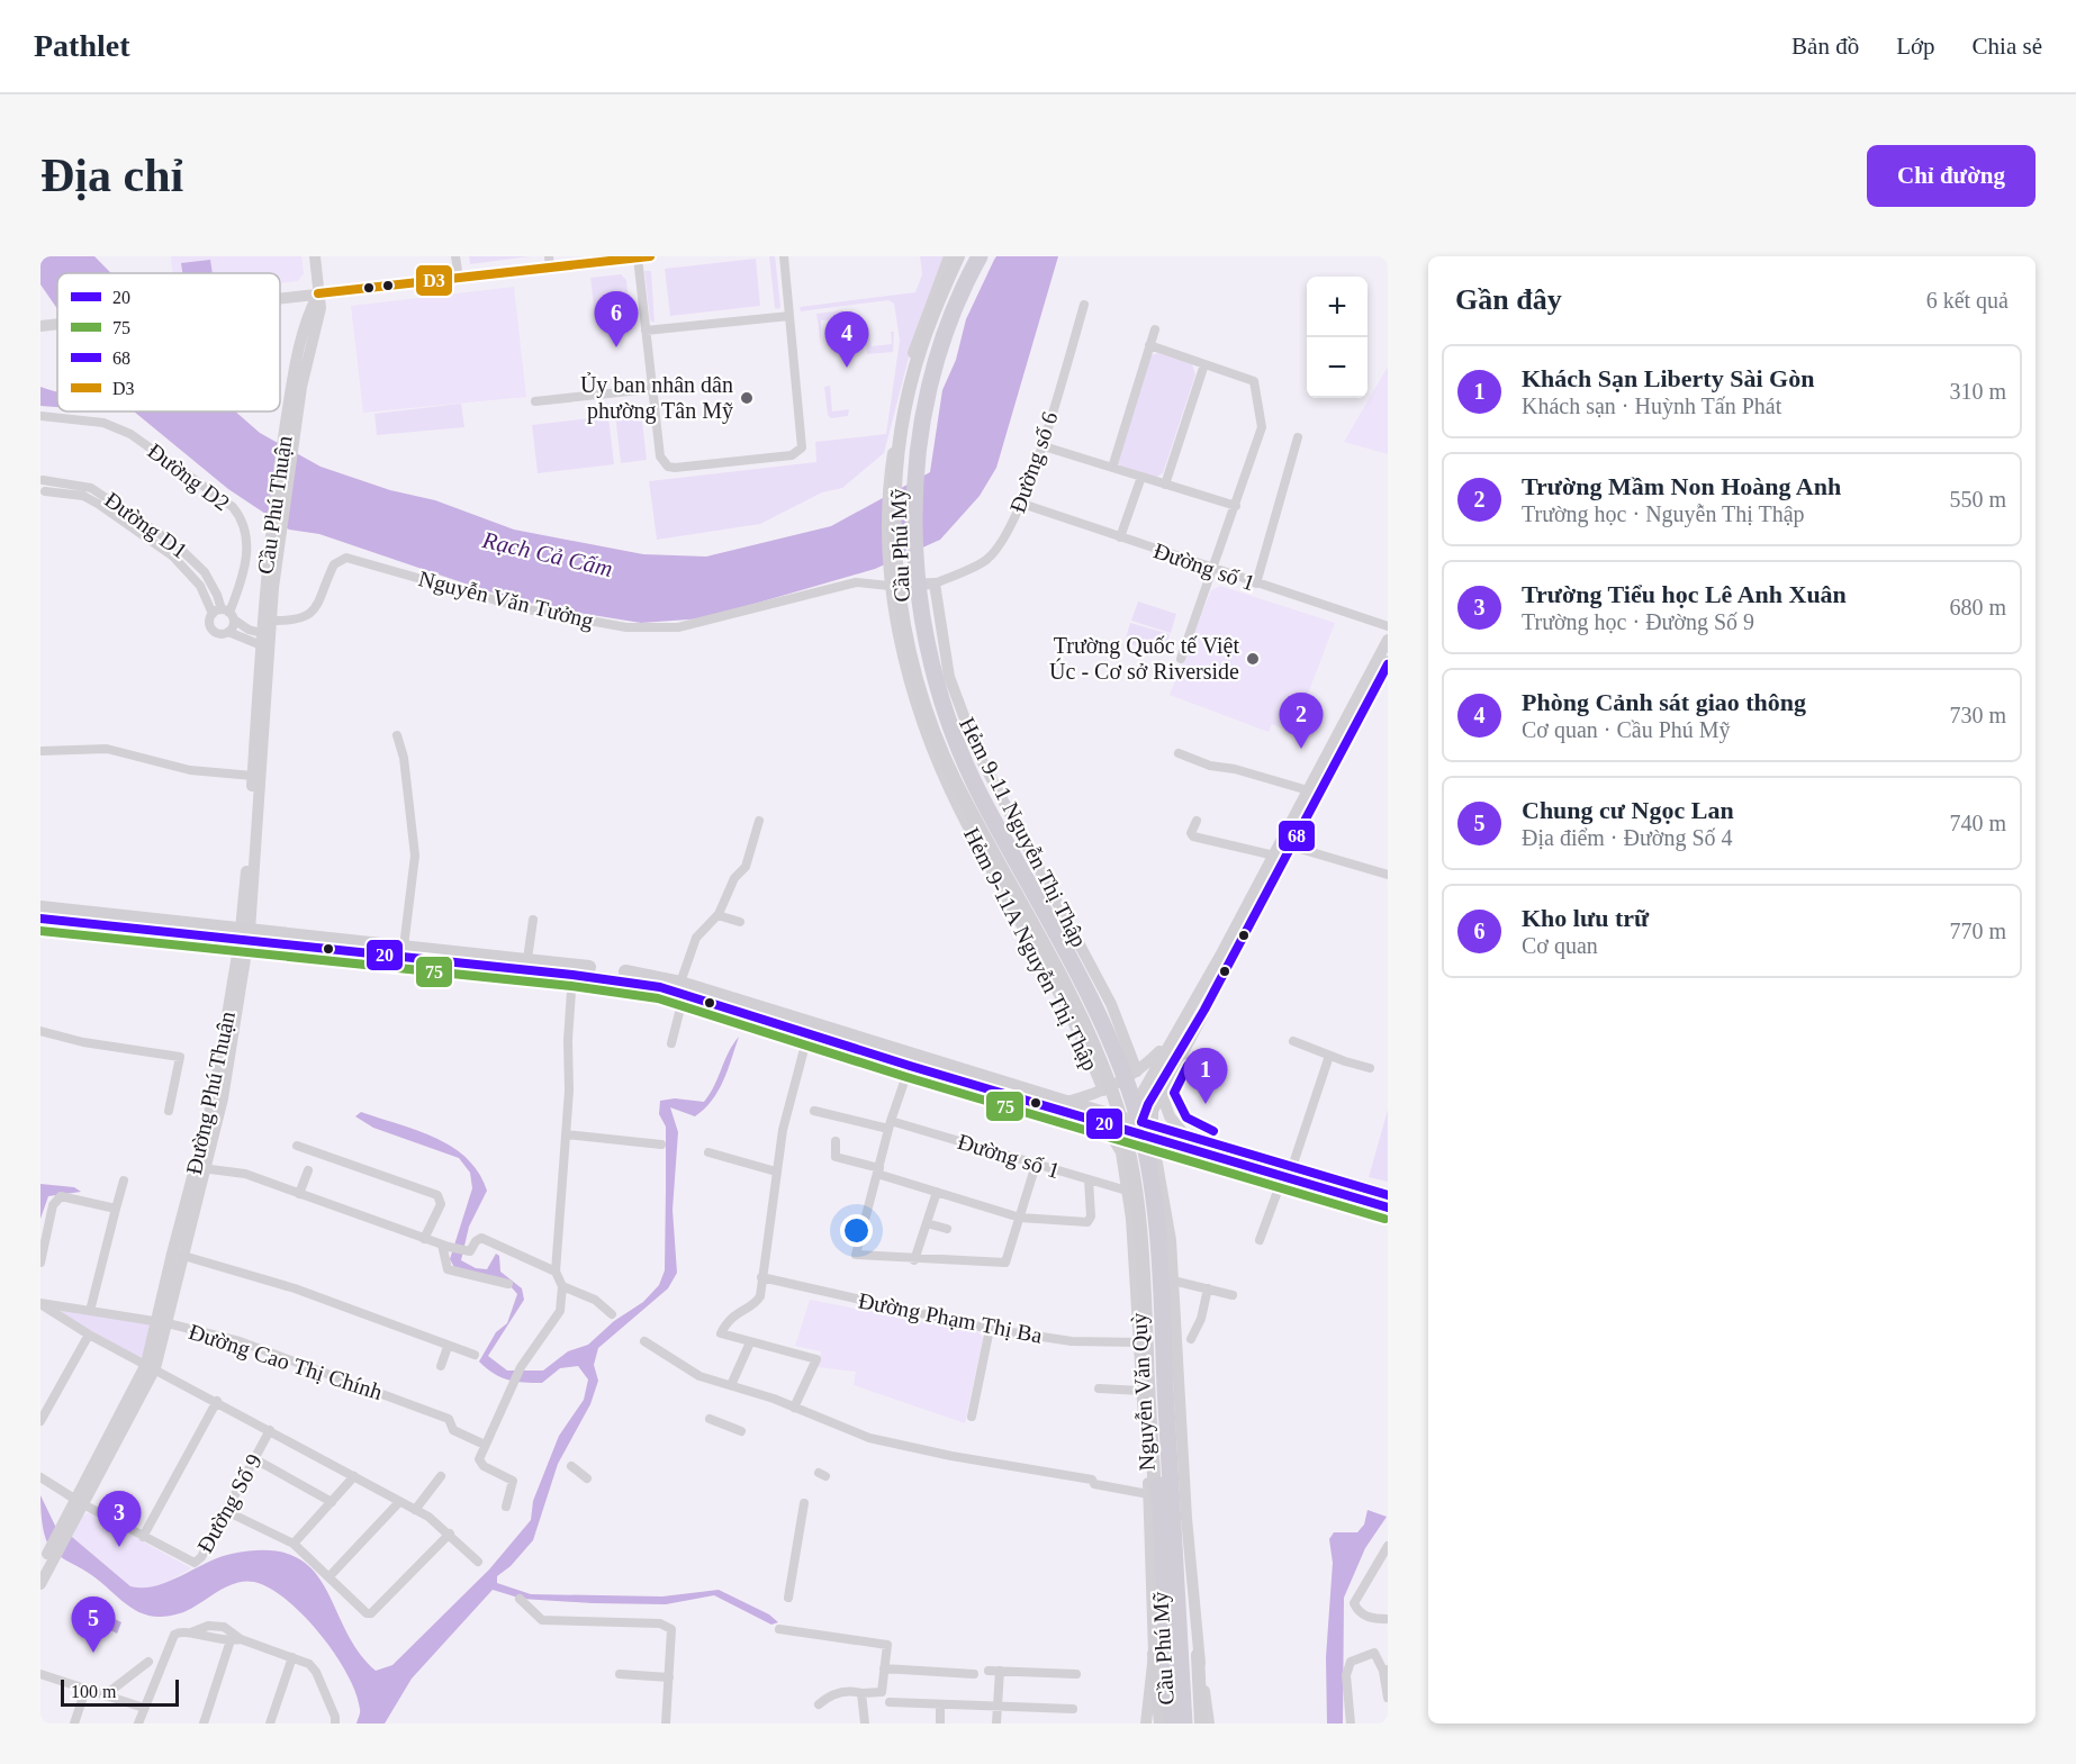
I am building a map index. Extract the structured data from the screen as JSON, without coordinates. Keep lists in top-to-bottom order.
{
  "streets": {
    "highway": ["Cầu Phú Mỹ"],
    "main road": ["Nguyễn Văn Quỳ"],
    "street": [
      "Đường số 6",
      "Đường D2",
      "Cầu Phú Thuận",
      "Đường D1",
      "Đường số 1",
      "Nguyễn Văn Tưởng",
      "Hẻm 9-11 Nguyễn Thị Thập",
      "Hẻm 9-11A Nguyễn Thị Thập",
      "Đường Phú Thuận",
      "Đường Phạm Thị Ba",
      "Đường Cao Thị Chính",
      "Đường Số 9"
    ]
  },
  "crossings": [
    ["Đường số 6", "Đường số 1"],
    ["Đường số 6", "Hẻm 9-11 Nguyễn Thị Thập"],
    ["Đường D2", "Đường D1"],
    ["Cầu Phú Thuận", "Đường Phú Thuận"],
    ["Cầu Phú Mỹ", "Nguyễn Văn Quỳ"],
    ["Đường số 1", "Nguyễn Văn Quỳ"],
    ["Nguyễn Văn Tưởng", "Hẻm 9-11A Nguyễn Thị Thập"],
    ["Nguyễn Văn Tưởng", "Đường Phú Thuận"],
    ["Đường Phú Thuận", "Đường Cao Thị Chính"],
    ["Đường Phú Thuận", "Đường Số 9"],
    ["Đường Phạm Thị Ba", "Nguyễn Văn Quỳ"]
  ],
  "water": ["Rạch Cả Cấm"],
  "places": ["Ủy ban nhân dân phường Tân Mỹ", "Trường Quốc tế Việt Úc - Cơ sở Riverside"],
  "lines": [
    "transit line D3",
    "transit line 68",
    "transit line 20",
    "transit line 75"
  ],
  "legend": [
    "20",
    "75",
    "68",
    "D3"
  ],
  "scale_bar": "100 m",
  "page": {
    "header": "Pathlet",
    "nav": ["Bản đồ", "Lớp", "Chia sẻ"],
    "buttons": "Chỉ đường",
    "title": "Địa chỉ",
    "heading": ["Gần đây", "6 kết quả"],
    "map_buttons": ["+", "−"],
    "pins": [
      "6",
      "4",
      "2",
      "1",
      "3",
      "5"
    ],
    "list": [
      {
        "mark": "1",
        "name": "Khách Sạn Liberty Sài Gòn",
        "note": "Khách sạn · Huỳnh Tấn Phát",
        "value": "310 m"
      },
      {
        "mark": "2",
        "name": "Trường Mầm Non Hoàng Anh",
        "note": "Trường học · Nguyễn Thị Thập",
        "value": "550 m"
      },
      {
        "mark": "3",
        "name": "Trường Tiểu học Lê Anh Xuân",
        "note": "Trường học · Đường Số 9",
        "value": "680 m"
      },
      {
        "mark": "4",
        "name": "Phòng Cảnh sát giao thông",
        "note": "Cơ quan · Cầu Phú Mỹ",
        "value": "730 m"
      },
      {
        "mark": "5",
        "name": "Chung cư Ngọc Lan",
        "note": "Địa điểm · Đường Số 4",
        "value": "740 m"
      },
      {
        "mark": "6",
        "name": "Kho lưu trữ",
        "note": "Cơ quan",
        "value": "770 m"
      }
    ],
    "scale": "100 m"
  }
}
